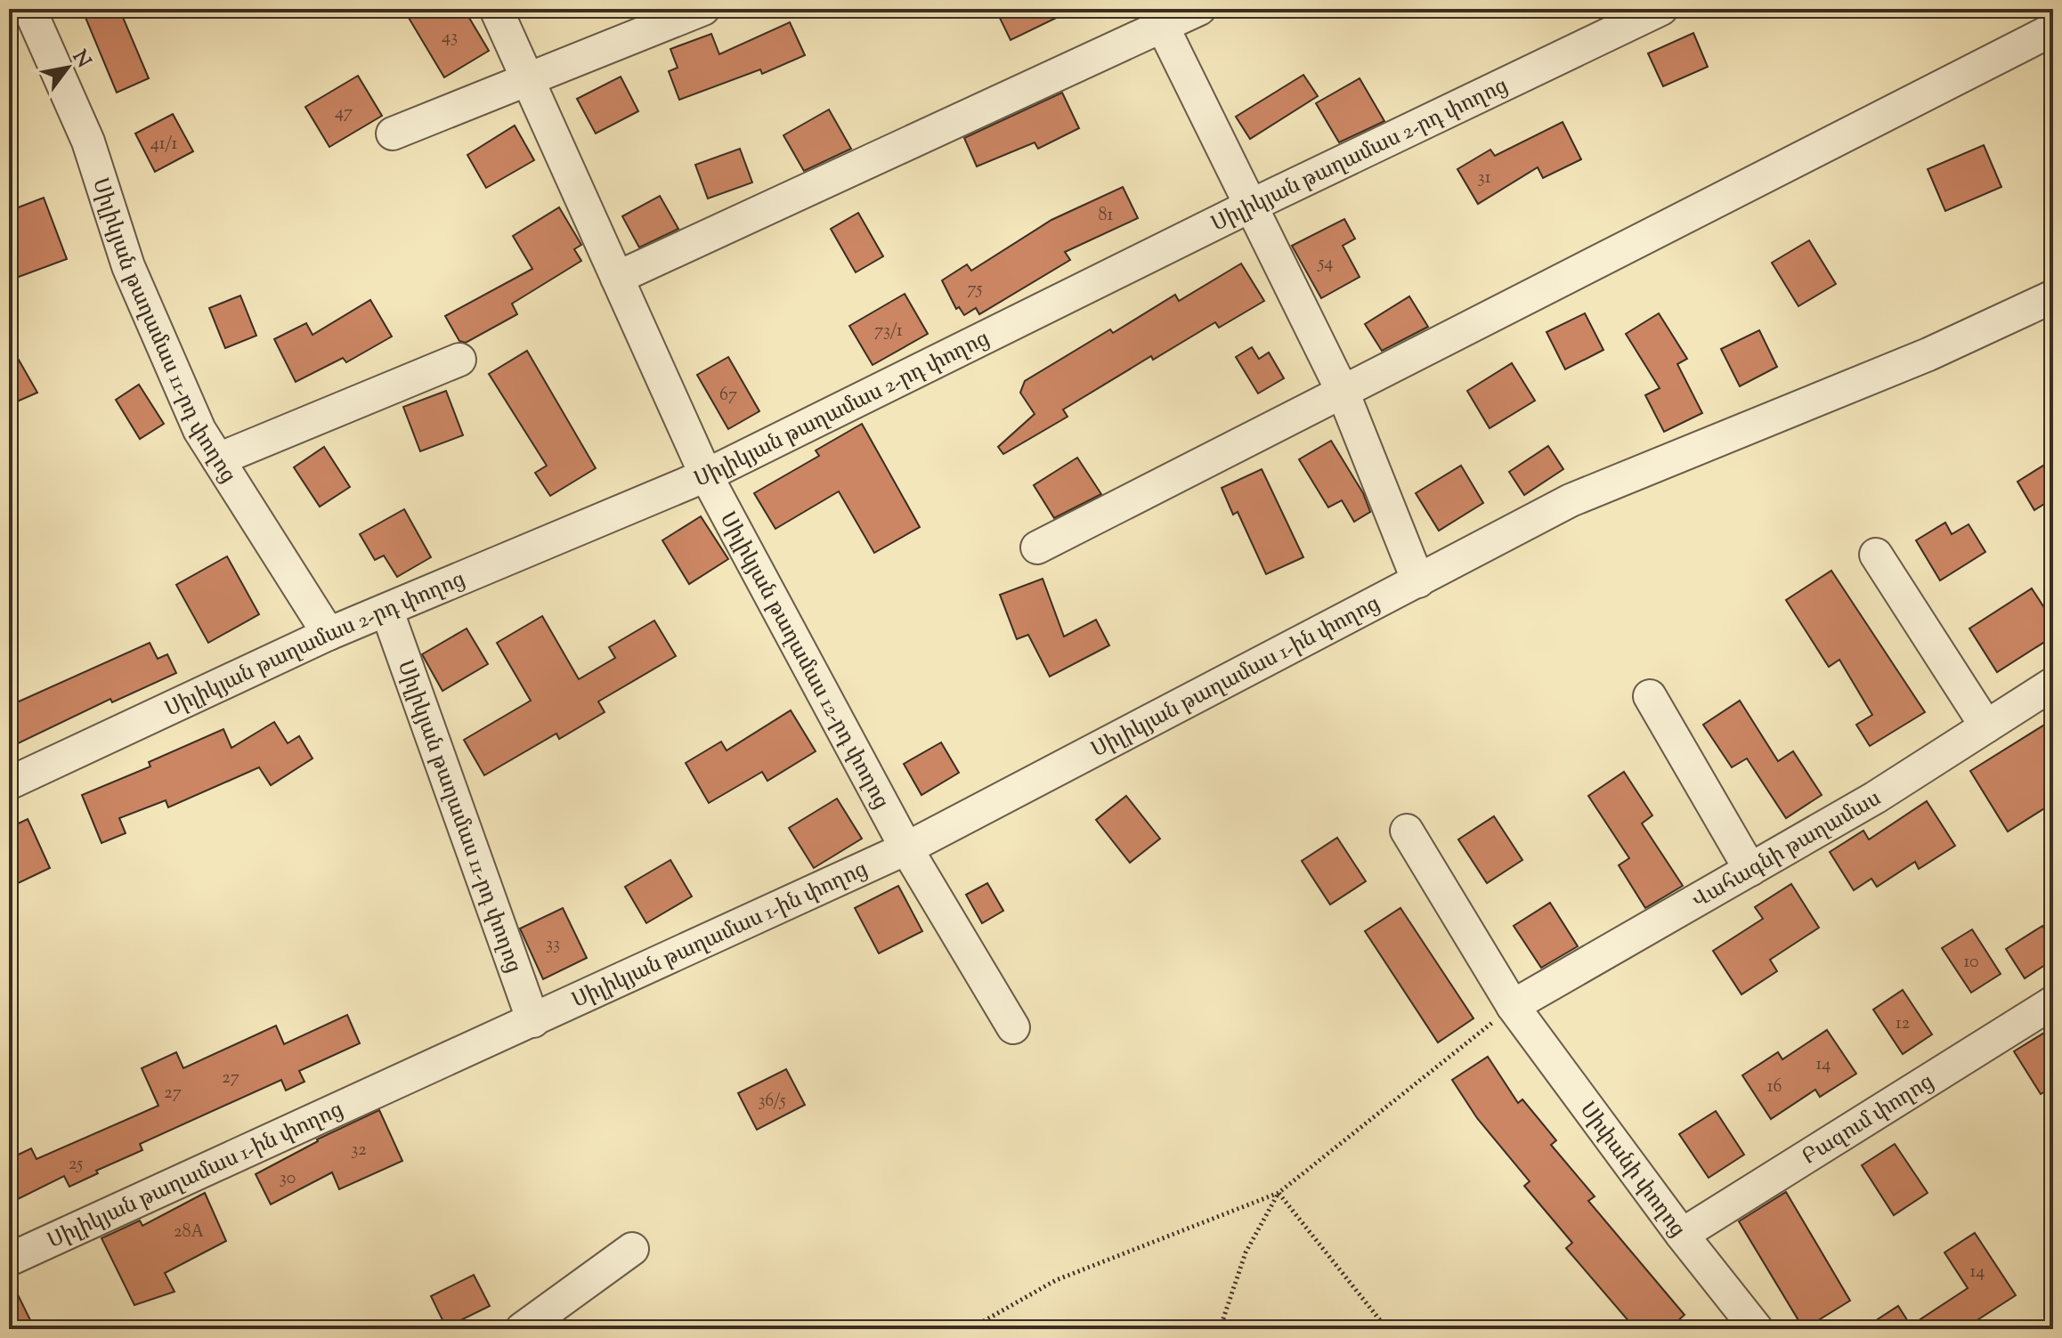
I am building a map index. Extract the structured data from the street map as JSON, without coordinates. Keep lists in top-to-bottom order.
{
  "streets": {
    "street": [
      "Սիլիկյան թաղամաս 2-րդ փողոց",
      "Սիլիկյան թաղամաս 11-րդ փողոց",
      "Սիլիկյան թաղամաս 12-րդ փողոց",
      "Սիլիկյան թաղամաս 1-ին փողոց",
      "Վահագնի թաղամաս",
      "Բազում փողոց",
      "Սիփանի փողոց"
    ]
  },
  "crossings": [
    ["Սիլիկյան թաղամաս 2-րդ փողոց", "Սիլիկյան թաղամաս 11-րդ փողոց"],
    ["Սիլիկյան թաղամաս 2-րդ փողոց", "Սիլիկյան թաղամաս 12-րդ փողոց"],
    ["Սիլիկյան թաղամաս 11-րդ փողոց", "Սիլիկյան թաղամաս 1-ին փողոց"],
    ["Սիլիկյան թաղամաս 12-րդ փողոց", "Սիլիկյան թաղամաս 1-ին փողոց"],
    ["Վահագնի թաղամաս", "Սիփանի փողոց"],
    ["Բազում փողոց", "Սիփանի փողոց"]
  ],
  "house_numbers": [
    "43",
    "47",
    "41/1",
    "31",
    "81",
    "54",
    "75",
    "73/1",
    "67",
    "33",
    "10",
    "12",
    "14",
    "27",
    "16",
    "27",
    "36/5",
    "32",
    "25",
    "30",
    "28А",
    "14"
  ],
  "north": "top right"
}
